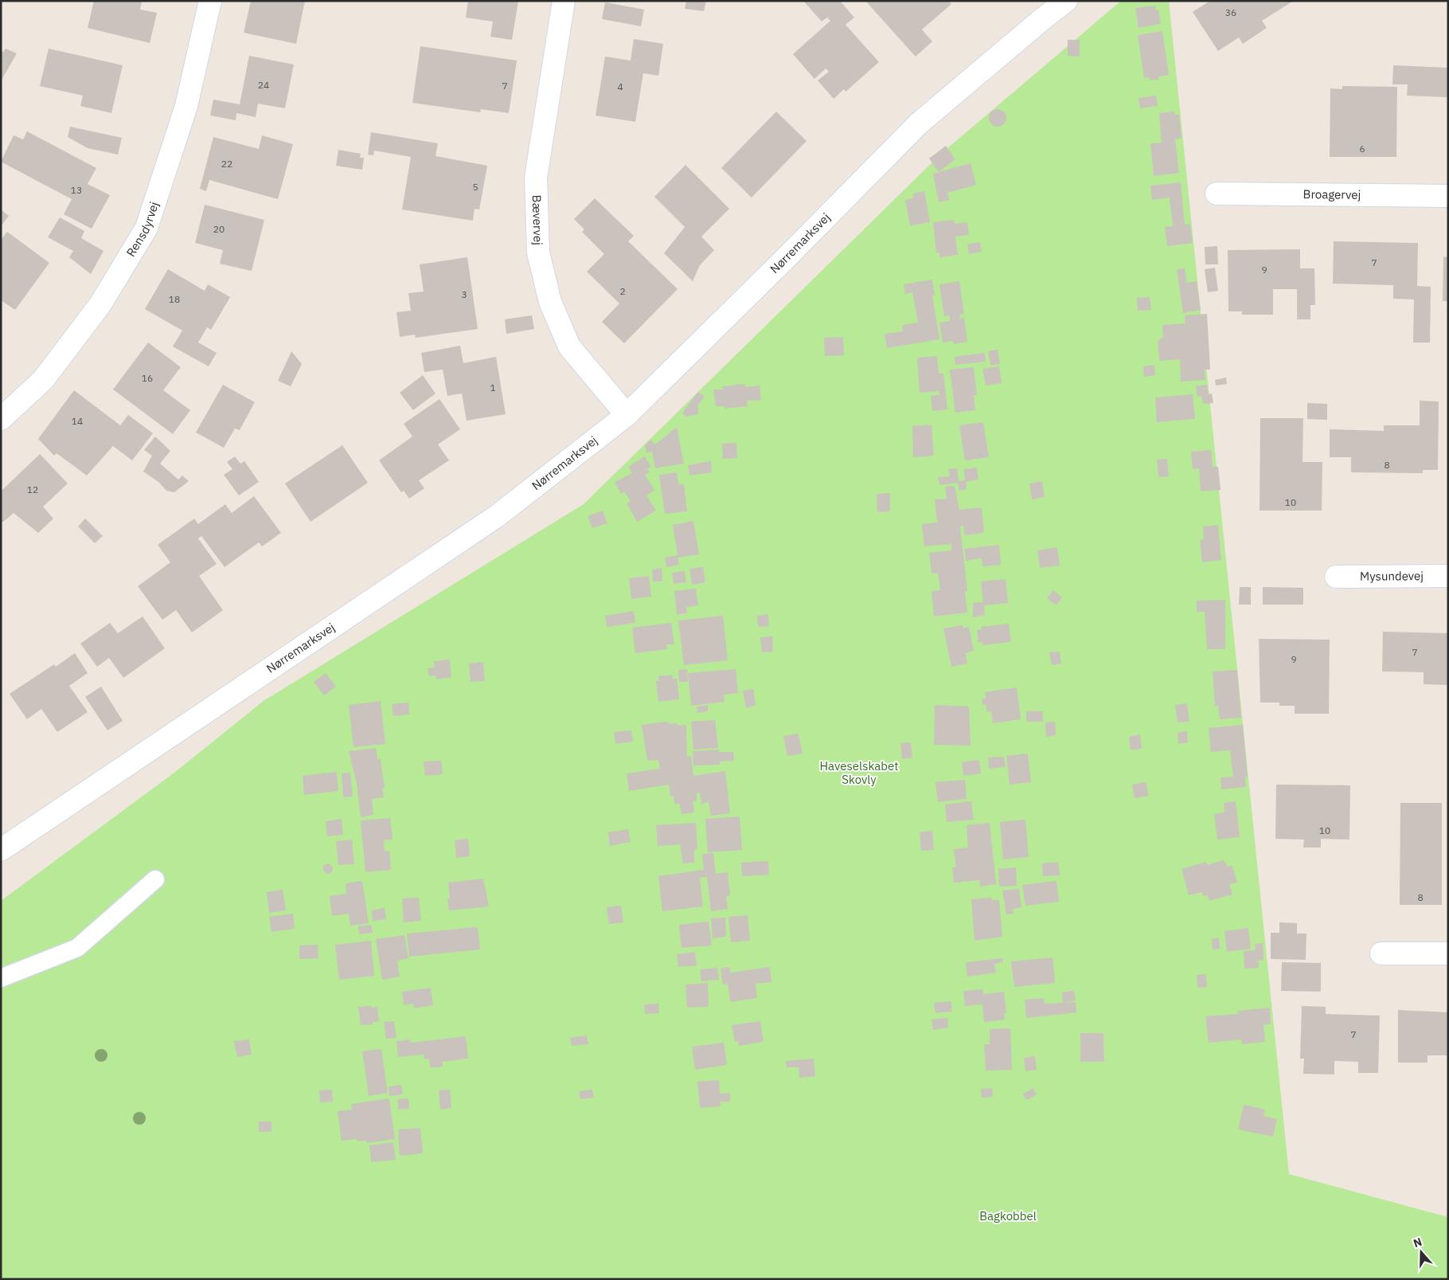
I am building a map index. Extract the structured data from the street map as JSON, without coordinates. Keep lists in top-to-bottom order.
{
  "streets": {
    "street": [
      "Broagervej",
      "Bævervej",
      "Rensdyrvej",
      "Nørremarksvej",
      "Mysundevej"
    ]
  },
  "crossings": [
    ["Bævervej", "Nørremarksvej"]
  ],
  "parks": ["Haveselskabet Skovly", "Bagkobbel"],
  "house_numbers": [
    "36",
    "24",
    "7",
    "4",
    "6",
    "22",
    "5",
    "13",
    "20",
    "7",
    "9",
    "2",
    "3",
    "18",
    "16",
    "1",
    "14",
    "8",
    "12",
    "10",
    "7",
    "9",
    "10",
    "8",
    "7"
  ],
  "north": "top"
}
